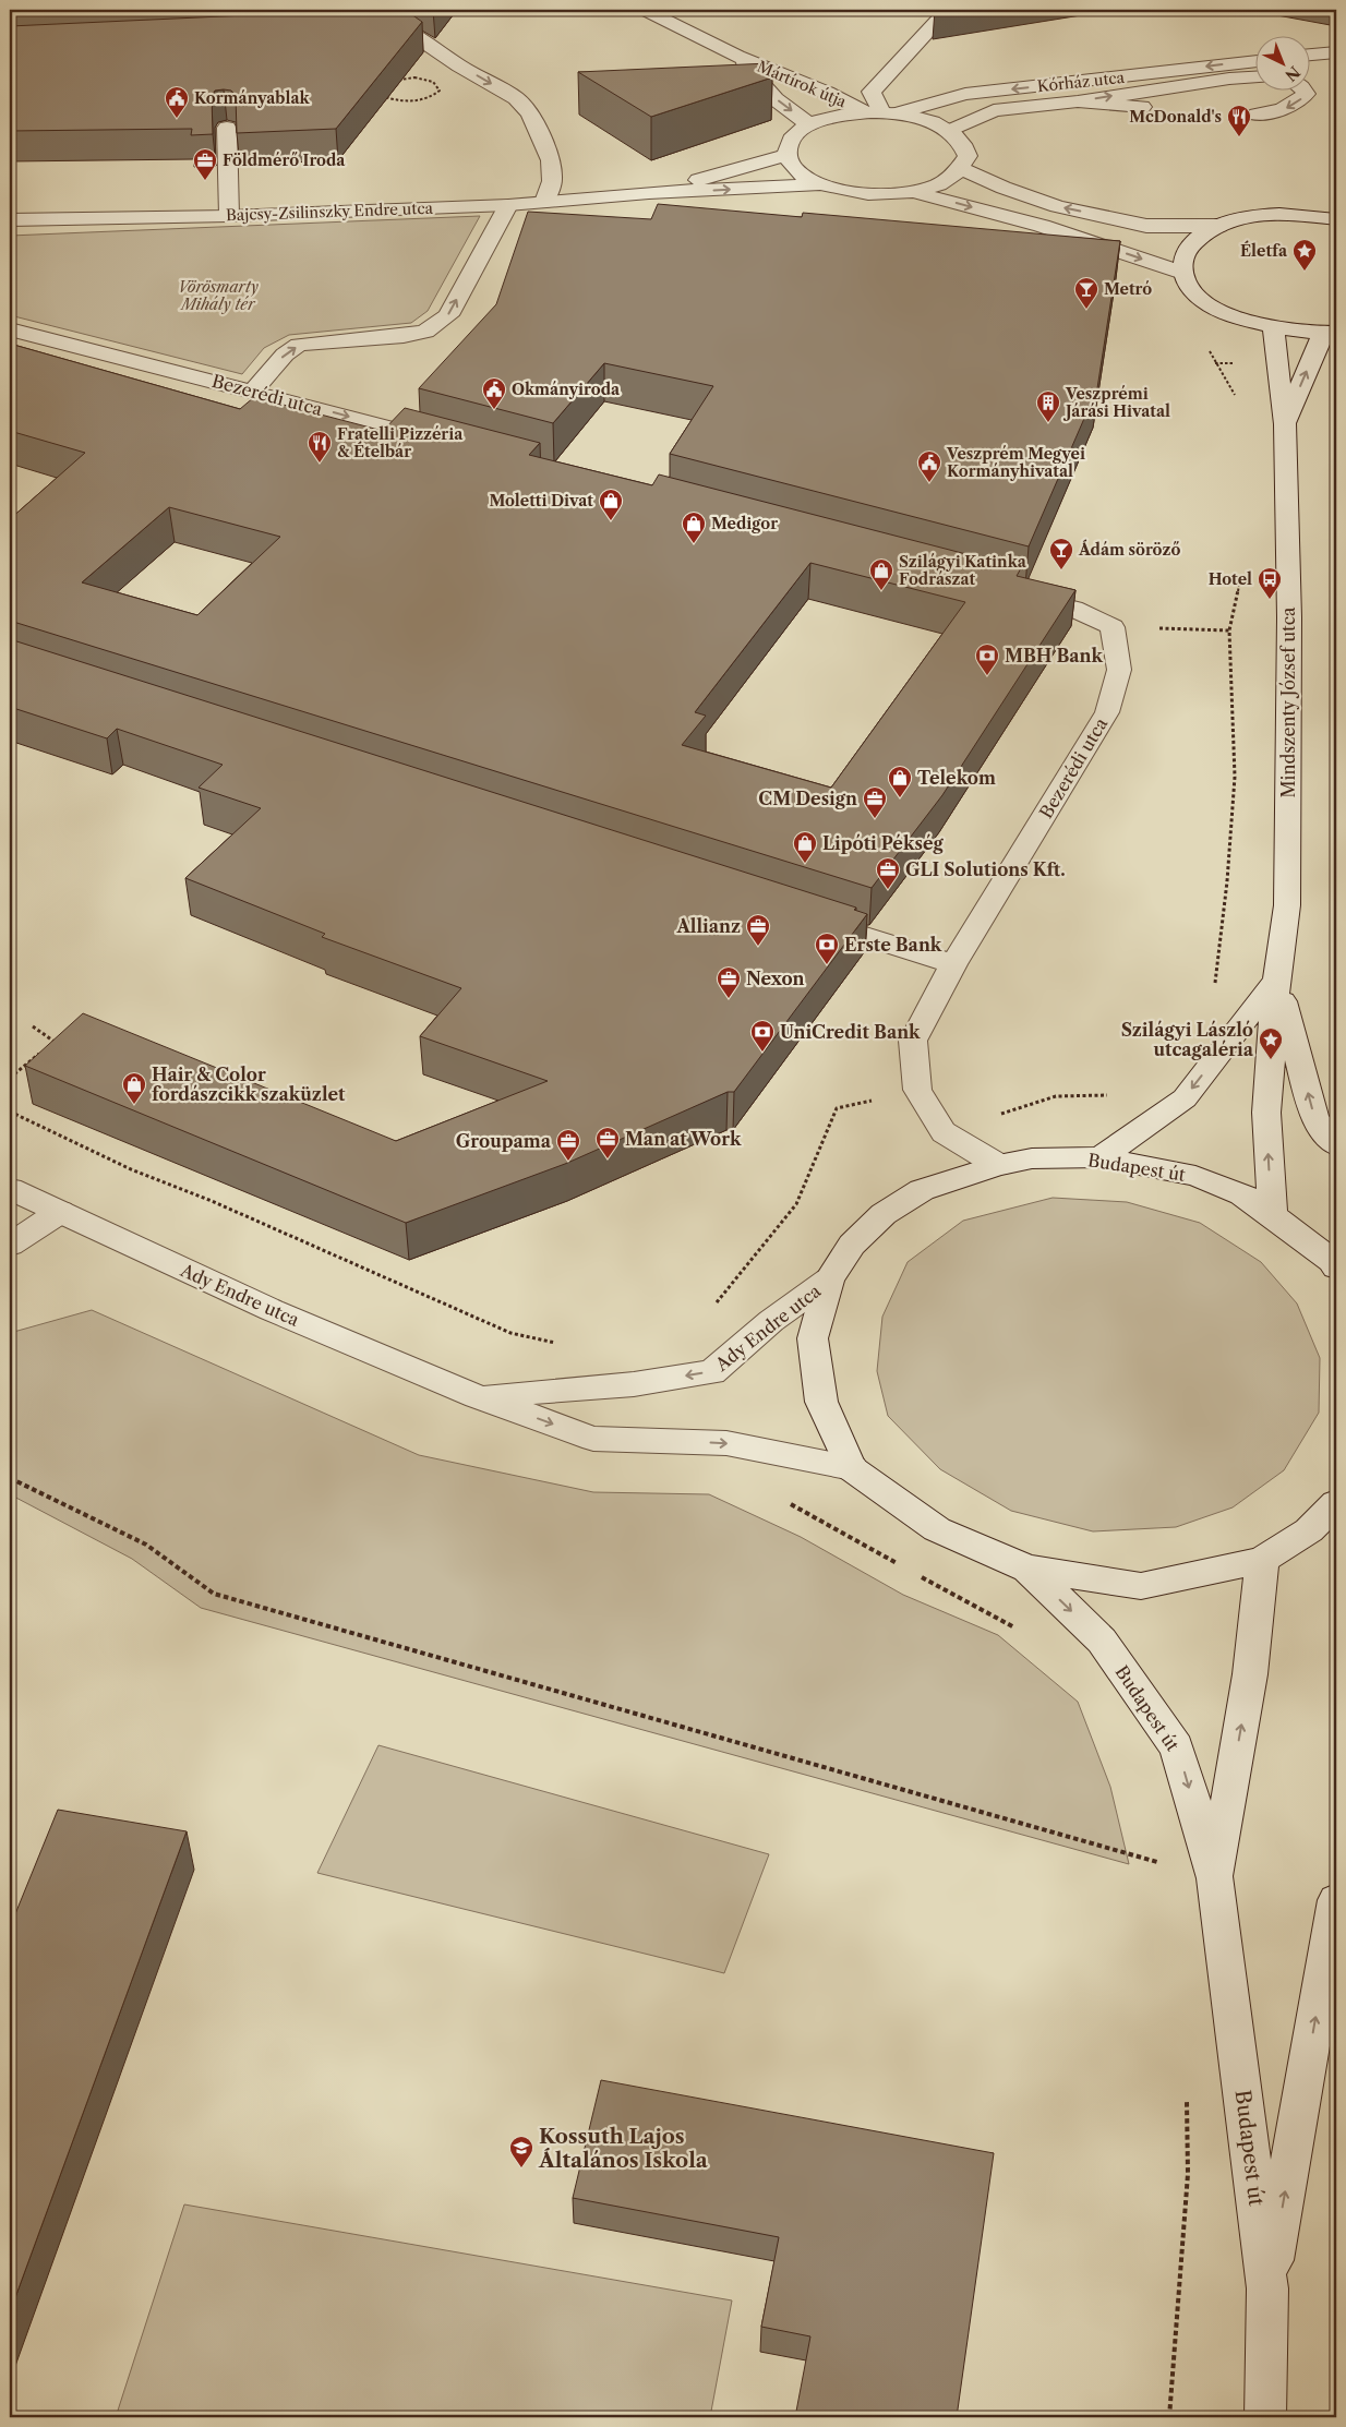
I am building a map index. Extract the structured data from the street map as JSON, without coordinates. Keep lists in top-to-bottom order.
{
  "streets": {
    "street": [
      "Kórház utca",
      "Mártírok útja",
      "Bajcsy-Zsilinszky Endre utca",
      "Bezerédi utca",
      "Mindszenty József utca",
      "Budapest út",
      "Ady Endre utca"
    ]
  },
  "crossings": [
    ["Kórház utca", "Mártírok útja"],
    ["Bezerédi utca", "Budapest út"],
    ["Mindszenty József utca", "Budapest út"],
    ["Budapest út", "Ady Endre utca"]
  ],
  "parks": ["Vörösmarty Mihály tér"],
  "places": {
    "public building": ["Kormányablak", "Okmányiroda", "Veszprém Megyei Kormányhivatal"],
    "restaurant": ["McDonald's", "Fratelli Pizzéria & Ételbár"],
    "office": [
      "Földmérő Iroda",
      "CM Design",
      "GLI Solutions Kft.",
      "Allianz",
      "Nexon",
      "Man at Work",
      "Groupama"
    ],
    "place": ["Életfa", "Szilágyi László utcagaléria"],
    "bar": ["Metró", "Ádám söröző"],
    "building": ["Veszprémi Járási Hivatal"],
    "shop": [
      "Moletti Divat",
      "Medigor",
      "Szilágyi Katinka Fodrászat",
      "Telekom",
      "Lipóti Pékség",
      "Hair & Color fordászcikk szaküzlet"
    ],
    "bus stop": ["Hotel"],
    "bank": ["MBH Bank", "Erste Bank", "UniCredit Bank"],
    "school or university": ["Kossuth Lajos Általános Iskola"]
  },
  "north": "bottom right"
}
